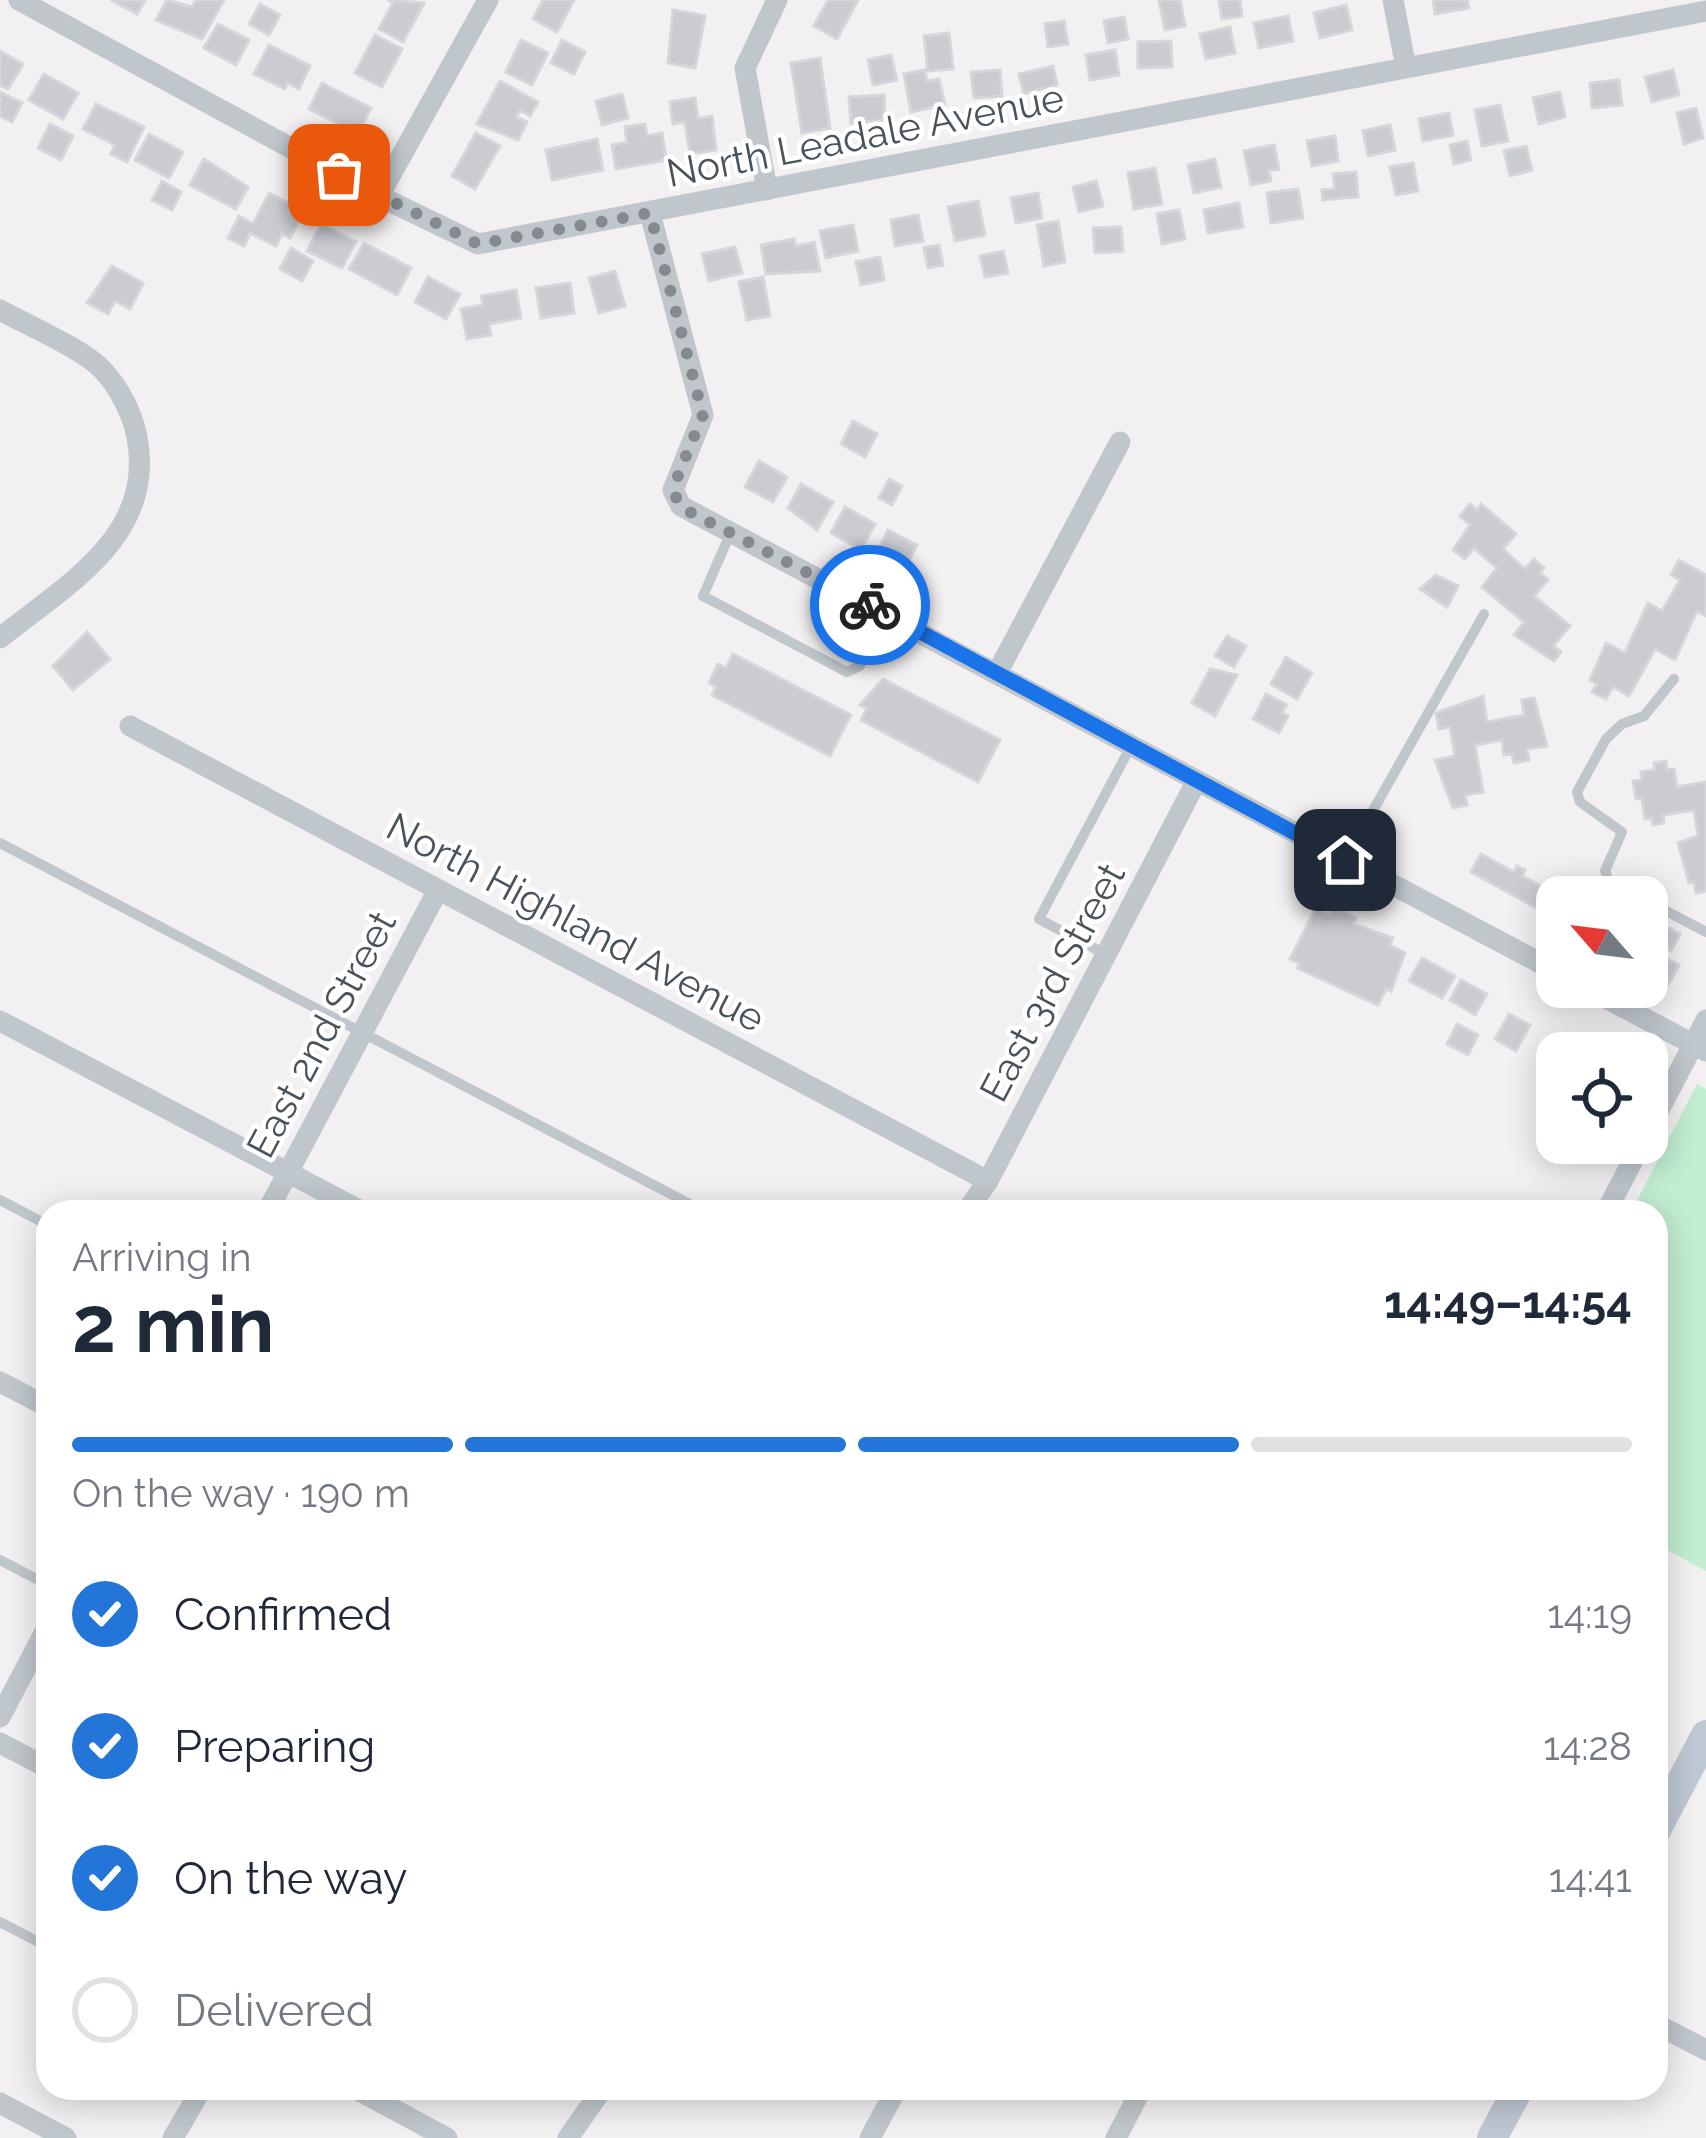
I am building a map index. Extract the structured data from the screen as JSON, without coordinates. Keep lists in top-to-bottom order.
{
  "streets": {
    "street": [
      "North Leadale Avenue",
      "North Highland Avenue",
      "East 3rd Street",
      "East 2nd Street"
    ]
  },
  "crossings": [
    ["North Highland Avenue", "East 3rd Street"],
    ["North Highland Avenue", "East 2nd Street"]
  ],
  "north": "top left",
  "page": {
    "heading": ["2 min", "Arriving in", "14:49–14:54"],
    "bar": "On the way · 190 m",
    "list": [
      ["Confirmed", "14:19"],
      ["Preparing", "14:28"],
      ["On the way", "14:41"],
      "Delivered"
    ]
  }
}
